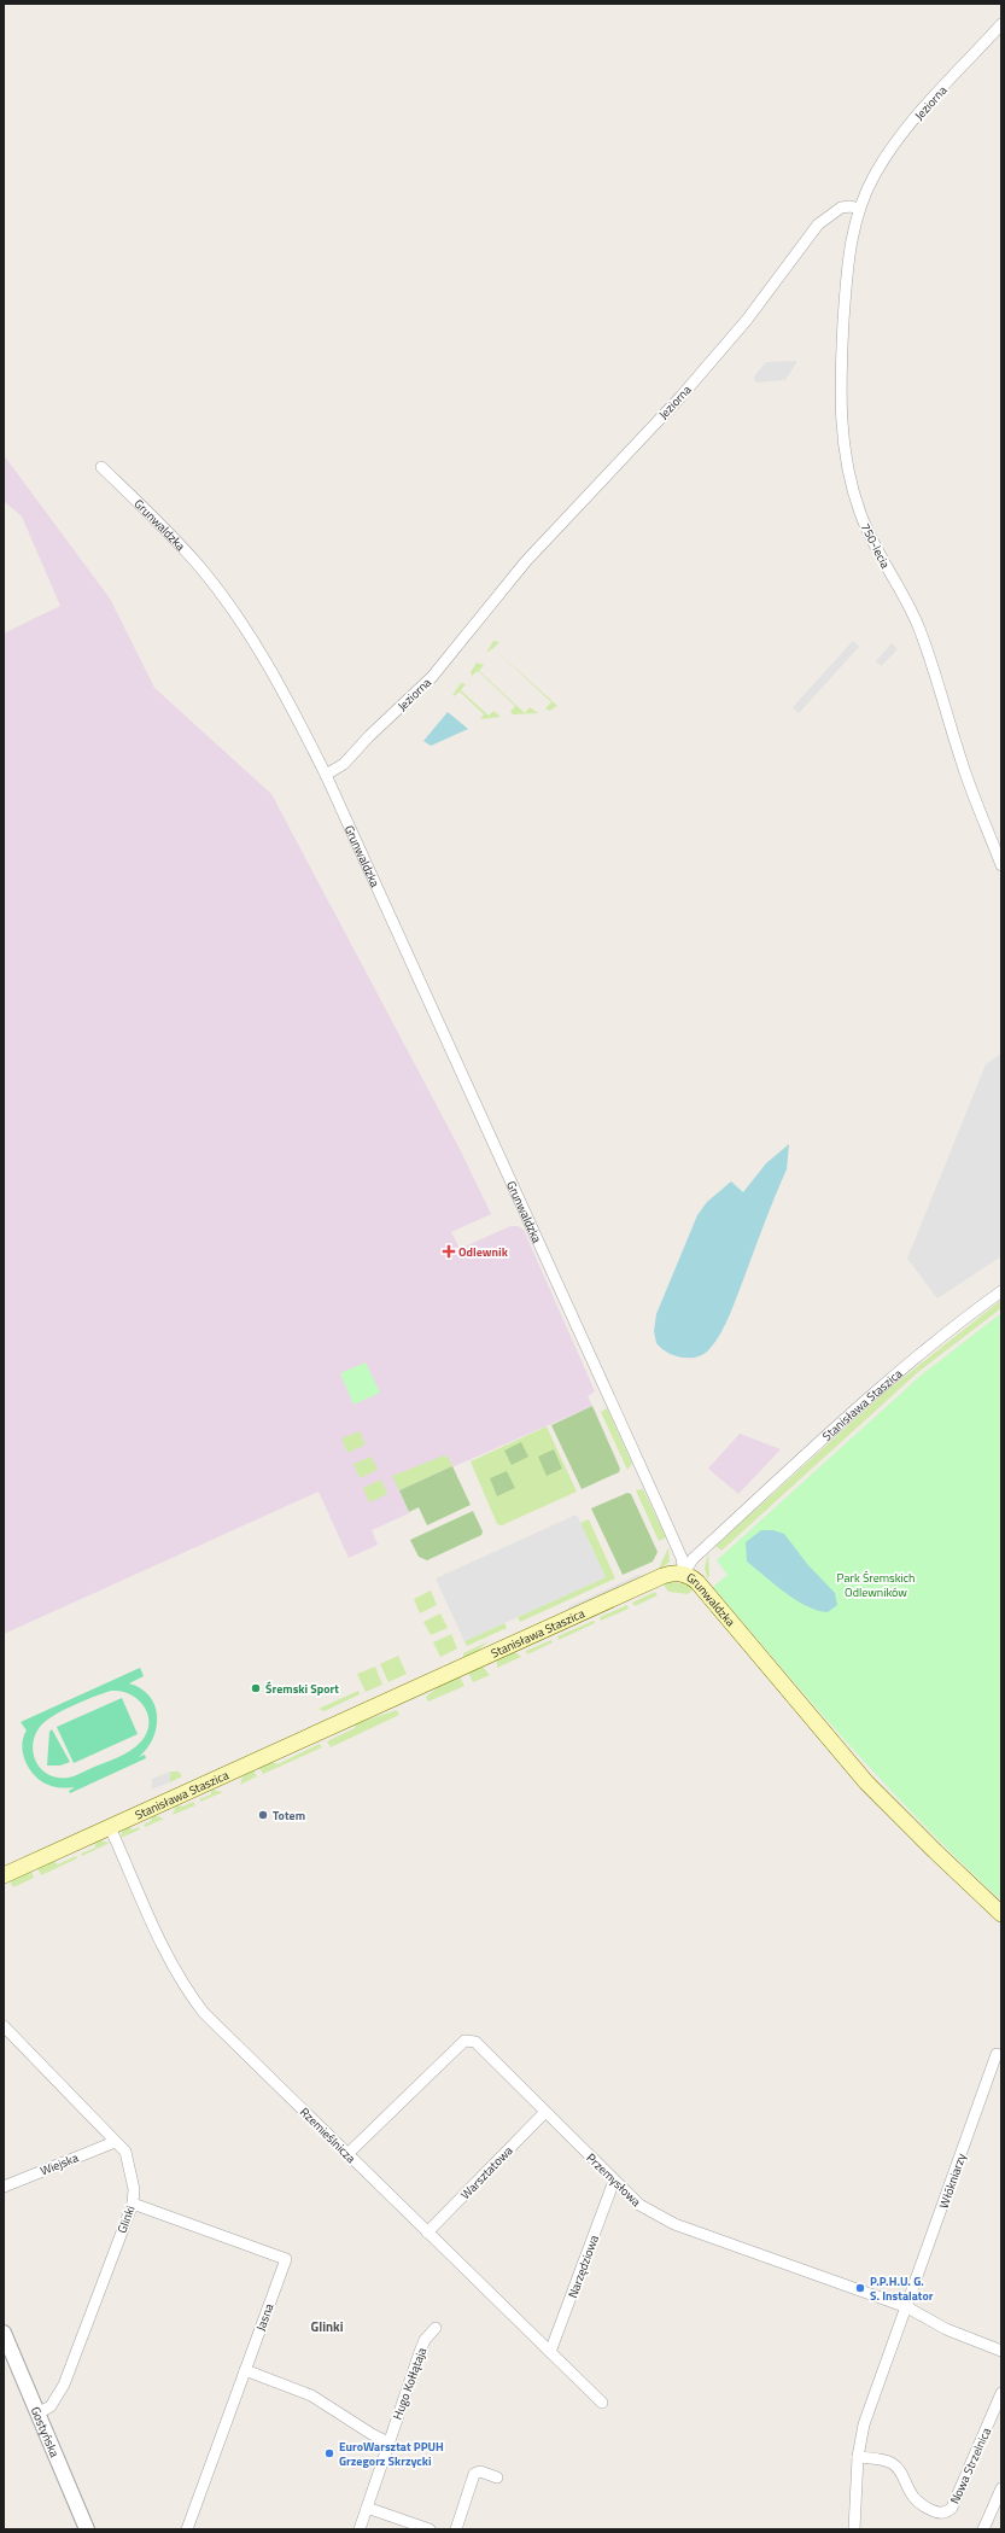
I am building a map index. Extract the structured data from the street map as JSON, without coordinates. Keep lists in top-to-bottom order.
{
  "streets": {
    "main road": ["Grunwaldzka", "Stanisława Staszica"],
    "street": [
      "Jeziorna",
      "750-lecia",
      "Rzemieślnicza",
      "Wiejska",
      "Warsztatowa",
      "Przemysłowa",
      "Włókniarzy",
      "Glinki",
      "Narzędziowa",
      "Jasna",
      "Hugo Kołłątaja",
      "Gostyńska",
      "Nowa Strzelnica"
    ]
  },
  "crossings": [
    ["Jeziorna", "Grunwaldzka"],
    ["Jeziorna", "750-lecia"],
    ["Grunwaldzka", "Stanisława Staszica"],
    ["Stanisława Staszica", "Rzemieślnicza"],
    ["Rzemieślnicza", "Warsztatowa"],
    ["Rzemieślnicza", "Przemysłowa"],
    ["Rzemieślnicza", "Narzędziowa"],
    ["Wiejska", "Glinki"],
    ["Warsztatowa", "Przemysłowa"],
    ["Przemysłowa", "Włókniarzy"],
    ["Przemysłowa", "Narzędziowa"],
    ["Glinki", "Jasna"],
    ["Glinki", "Gostyńska"]
  ],
  "districts": ["Glinki"],
  "parks": ["Park Śremskich Odlewników"],
  "places": {
    "health": ["Odlewnik"],
    "other": [
      "Śremski Sport",
      "Totem",
      "P.P.H.U. G. S. Instalator",
      "EuroWarsztat PPUH Grzegorz Skrzycki"
    ]
  }
}
